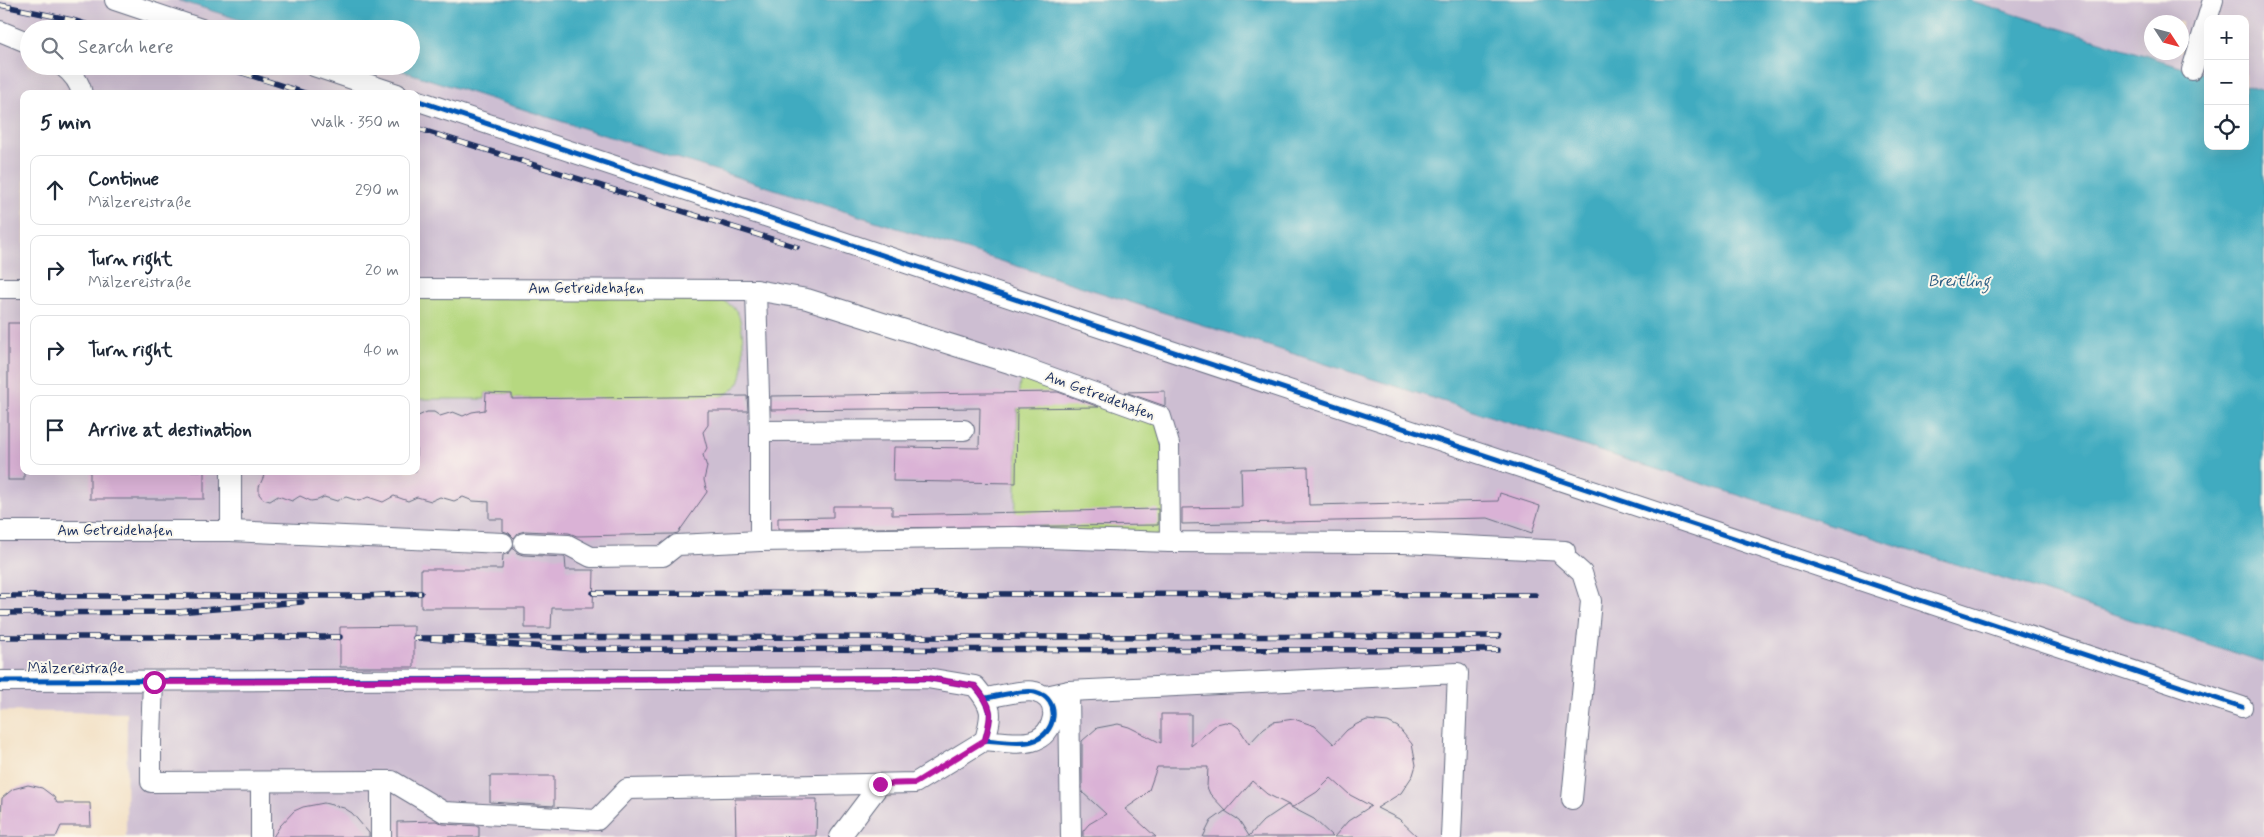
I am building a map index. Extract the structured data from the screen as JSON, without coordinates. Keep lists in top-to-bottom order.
{
  "streets": {
    "street": ["Am Getreidehafen", "Mälzereistraße"]
  },
  "water": ["Breitling"],
  "north": "bottom right",
  "page": {
    "map_buttons": ["+", "−"],
    "search": "Search here",
    "heading": ["5 min", "Walk · 350 m"],
    "list": [
      ["Continue", "Mälzereistraße", "290 m"],
      ["Turn right", "Mälzereistraße", "20 m"],
      ["Turn right", "40 m"],
      "Arrive at destination"
    ]
  }
}
